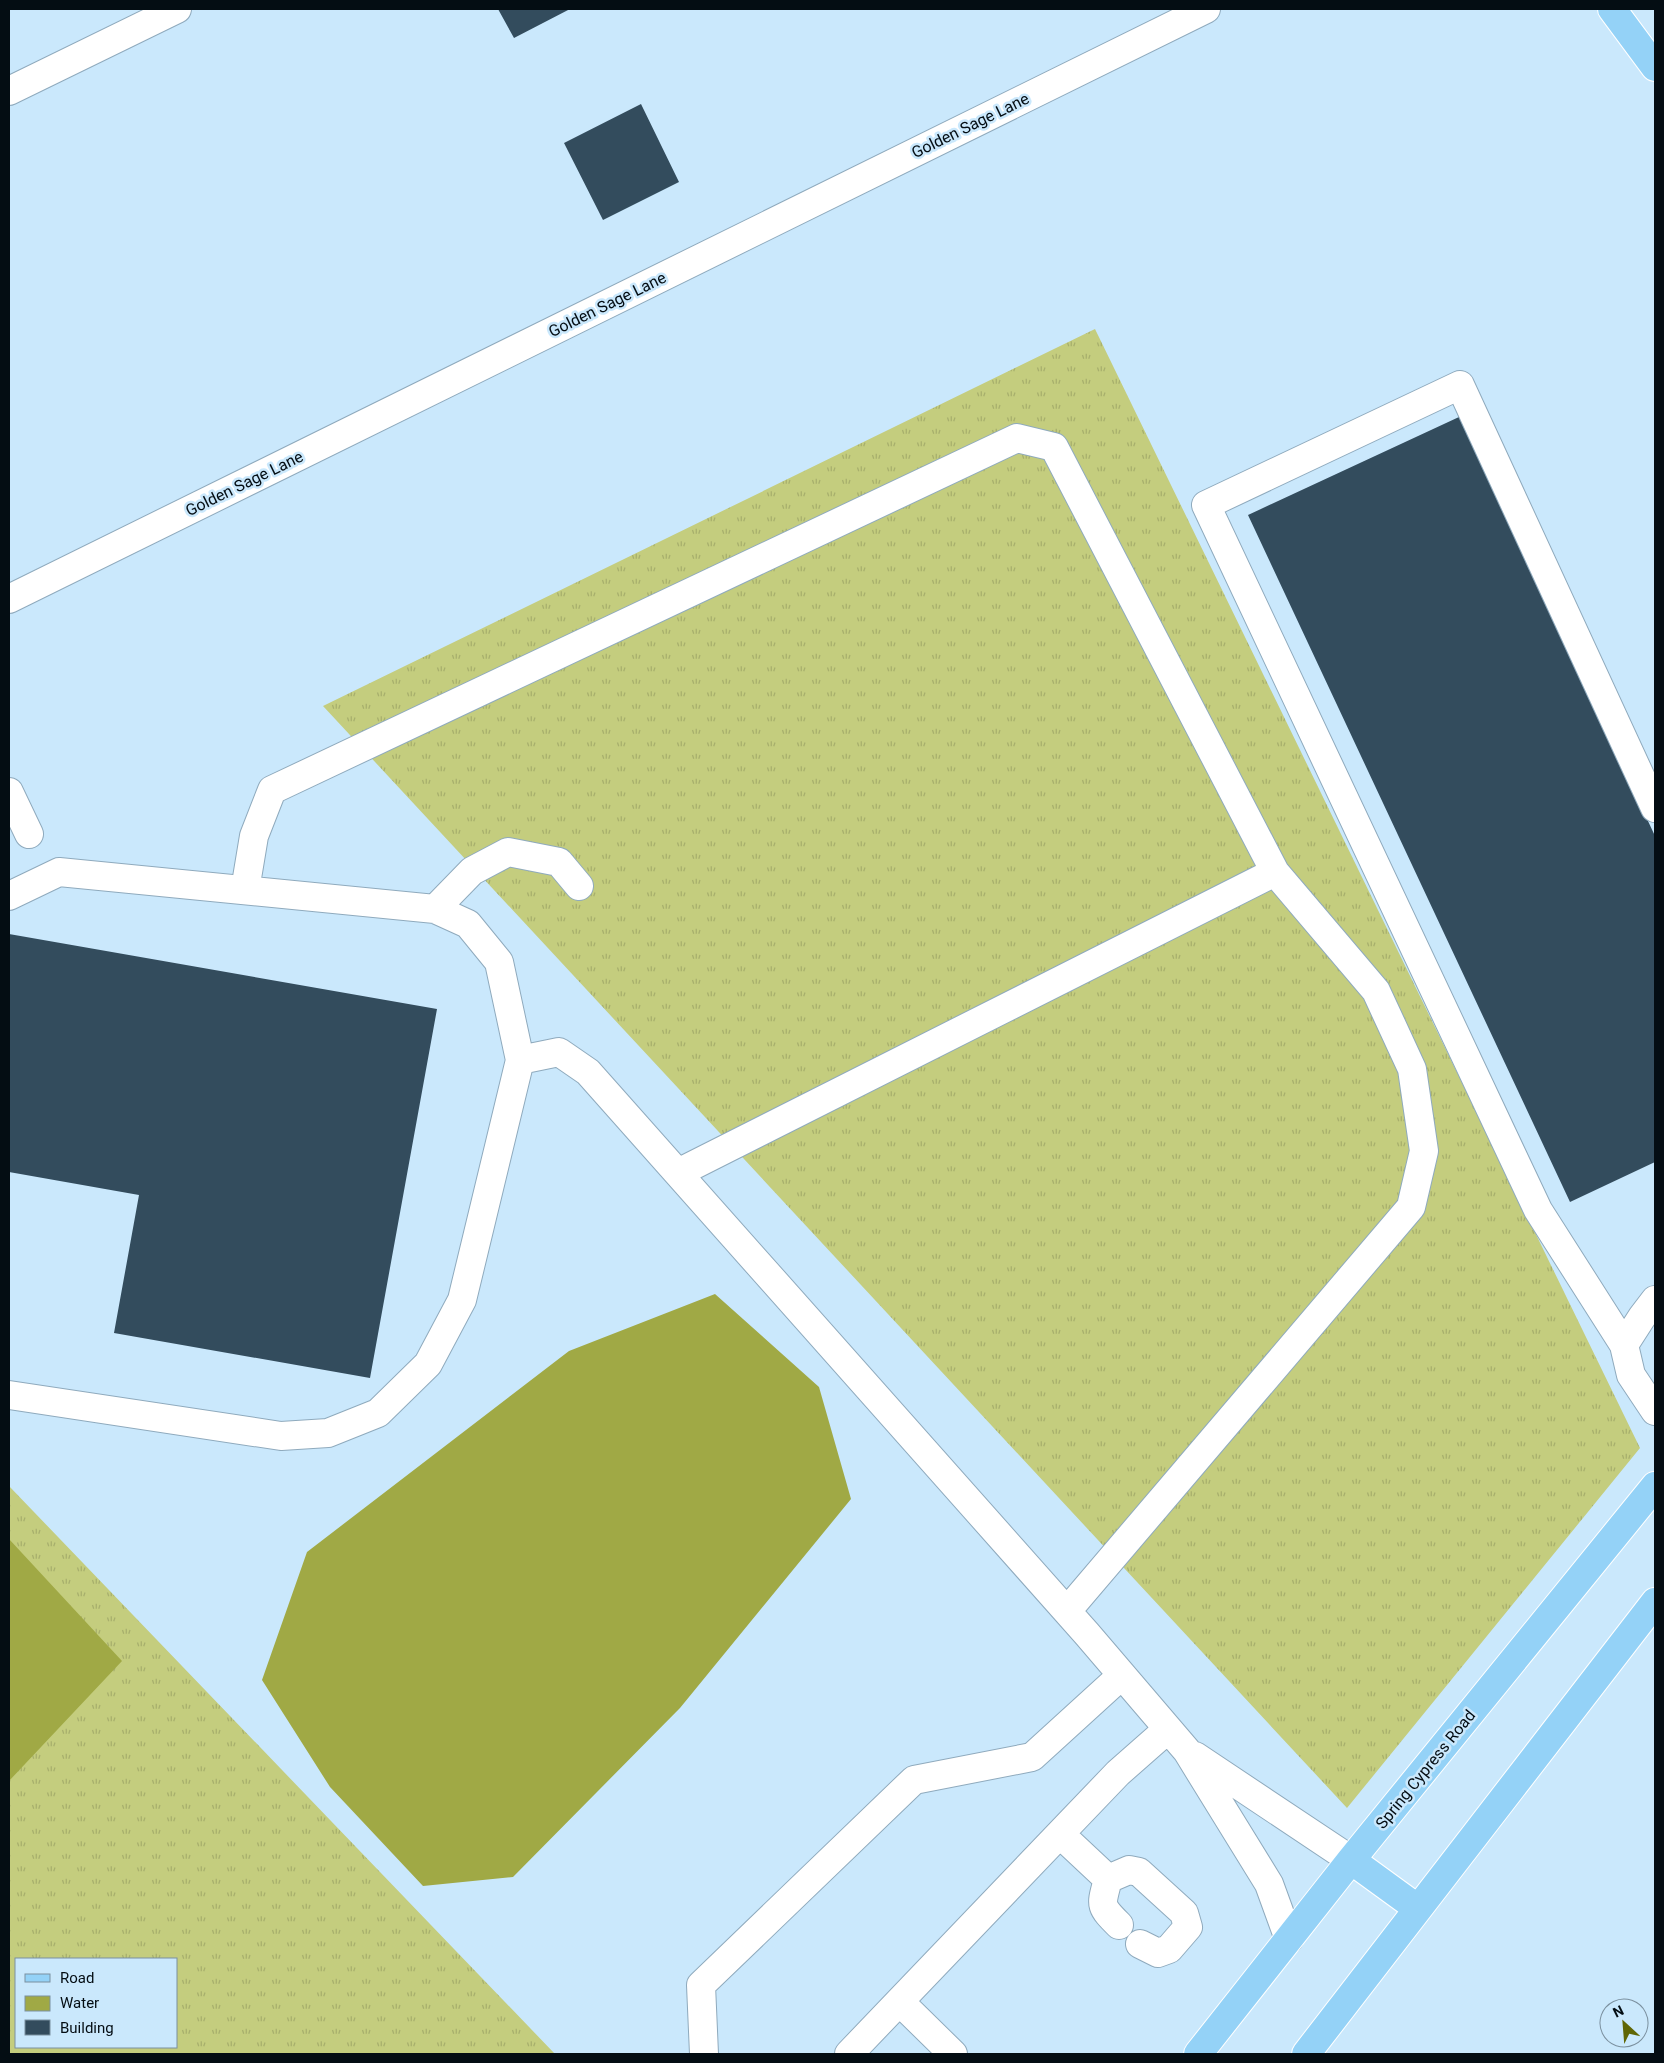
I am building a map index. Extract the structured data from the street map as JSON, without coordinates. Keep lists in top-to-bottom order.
{
  "streets": {
    "main road": ["Spring Cypress Road"],
    "street": ["Golden Sage Lane"]
  },
  "legend": ["Road", "Water", "Building"],
  "north": "top left"
}
